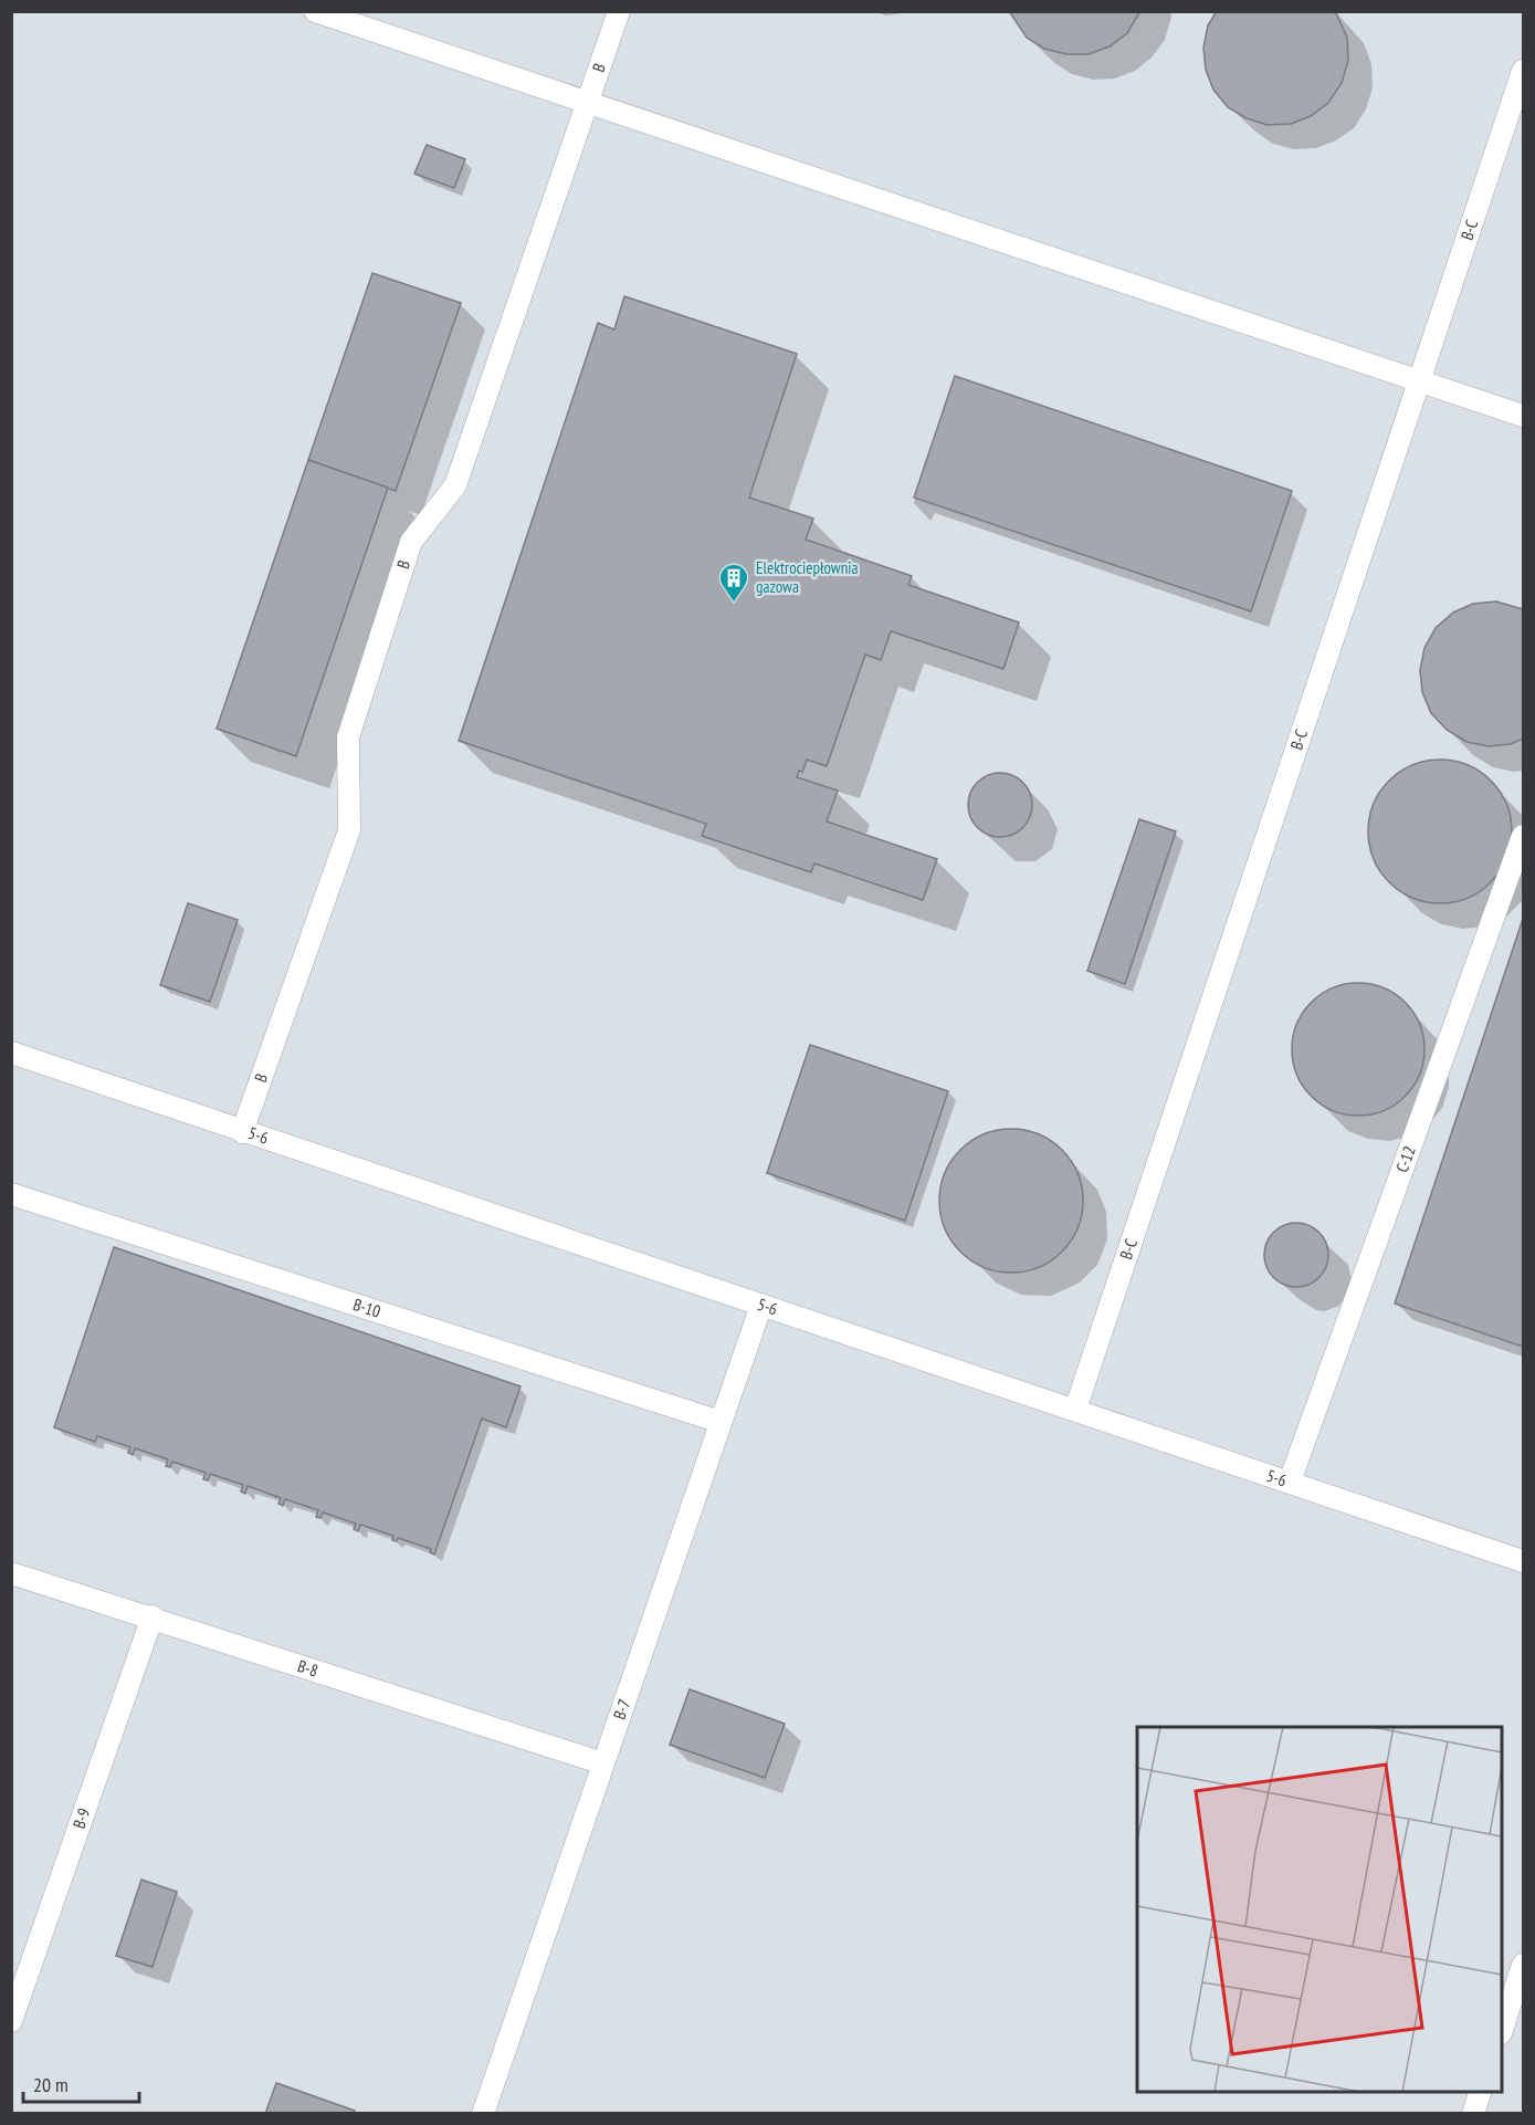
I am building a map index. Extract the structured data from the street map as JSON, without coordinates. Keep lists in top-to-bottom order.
{
  "streets": {
    "lane": [
      "B",
      "B-C",
      "5-6",
      "C-12",
      "B-10",
      "B-8",
      "B-7",
      "B-9"
    ]
  },
  "crossings": [
    ["B", "5-6"],
    ["B-C", "5-6"],
    ["5-6", "C-12"],
    ["5-6", "B-7"],
    ["B-10", "B-7"],
    ["B-8", "B-7"],
    ["B-8", "B-9"]
  ],
  "places": {
    "building": ["Elektrociepłownia gazowa"]
  },
  "scale_bar": "20 m"
}
